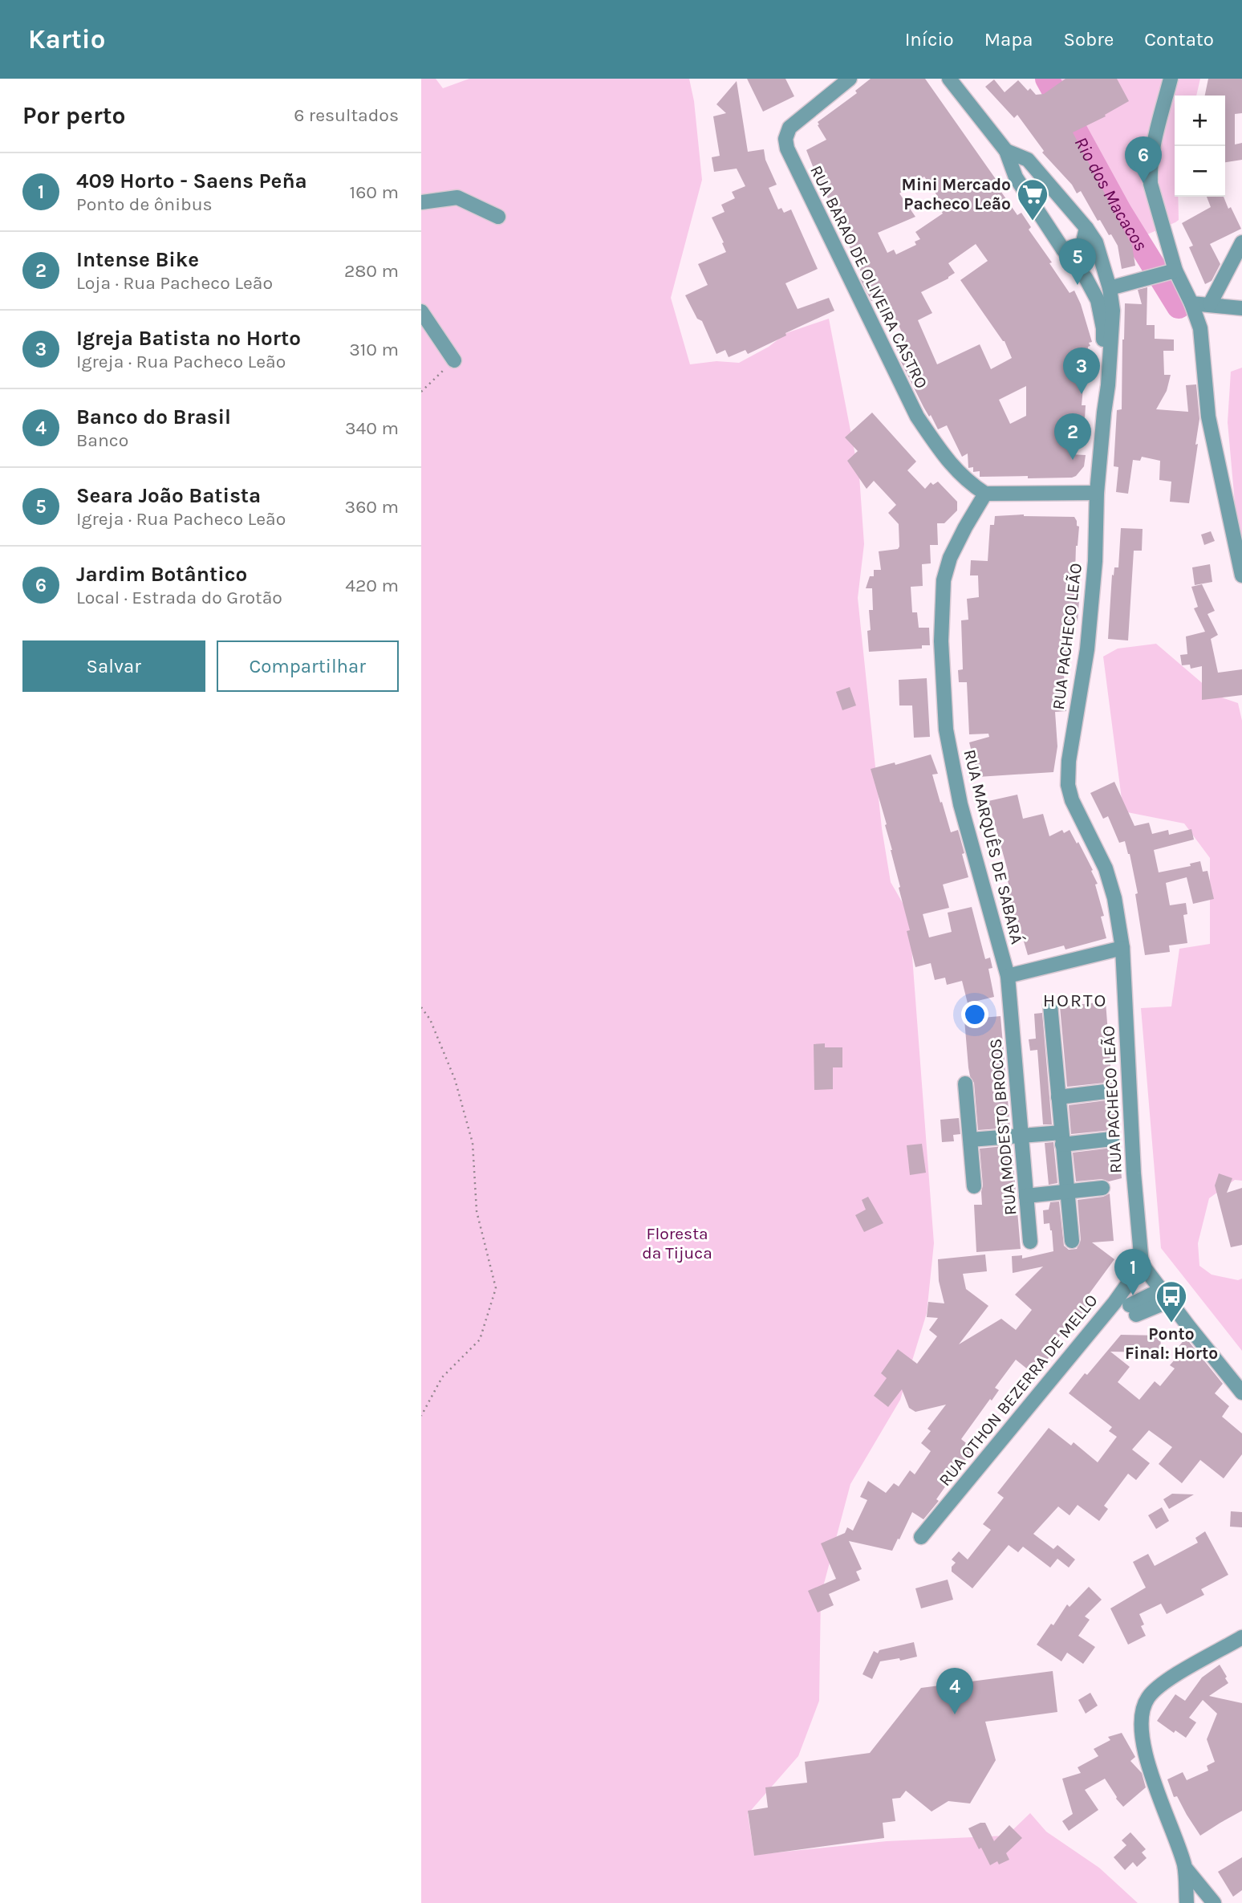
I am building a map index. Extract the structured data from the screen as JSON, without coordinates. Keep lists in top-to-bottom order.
{
  "streets": {
    "street": [
      "RUA BARAO DE OLIVEIRA CASTRO",
      "RUA PACHECO LEÃO",
      "RUA MARQUÊS DE SABARÁ",
      "RUA MODESTO BROCOS",
      "RUA OTHON BEZERRA DE MELLO"
    ]
  },
  "crossings": [
    ["RUA BARAO DE OLIVEIRA CASTRO", "RUA MARQUÊS DE SABARÁ"],
    ["RUA PACHECO LEÃO", "RUA OTHON BEZERRA DE MELLO"],
    ["RUA MARQUÊS DE SABARÁ", "RUA MODESTO BROCOS"]
  ],
  "districts": ["HORTO"],
  "water": ["Rio dos Macacos"],
  "parks": ["Floresta da Tijuca"],
  "places": {
    "supermarket": ["Mini Mercado Pacheco Leão"],
    "bus stop": ["Ponto Final: Horto"]
  },
  "page": {
    "header": "Kartio",
    "nav": [
      "Início",
      "Mapa",
      "Sobre",
      "Contato"
    ],
    "heading": ["Por perto", "6 resultados"],
    "map_buttons": ["+", "−"],
    "pins": [
      "6",
      "5",
      "3",
      "2",
      "1",
      "4"
    ],
    "list": [
      {
        "mark": "1",
        "name": "409 Horto - Saens Peña",
        "note": "Ponto de ônibus",
        "value": "160 m"
      },
      {
        "mark": "2",
        "name": "Intense Bike",
        "note": "Loja · Rua Pacheco Leão",
        "value": "280 m"
      },
      {
        "mark": "3",
        "name": "Igreja Batista no Horto",
        "note": "Igreja · Rua Pacheco Leão",
        "value": "310 m"
      },
      {
        "mark": "4",
        "name": "Banco do Brasil",
        "note": "Banco",
        "value": "340 m"
      },
      {
        "mark": "5",
        "name": "Seara João Batista",
        "note": "Igreja · Rua Pacheco Leão",
        "value": "360 m"
      },
      {
        "mark": "6",
        "name": "Jardim Botântico",
        "note": "Local · Estrada do Grotão",
        "value": "420 m"
      }
    ],
    "buttons": ["Salvar", "Compartilhar"]
  }
}
